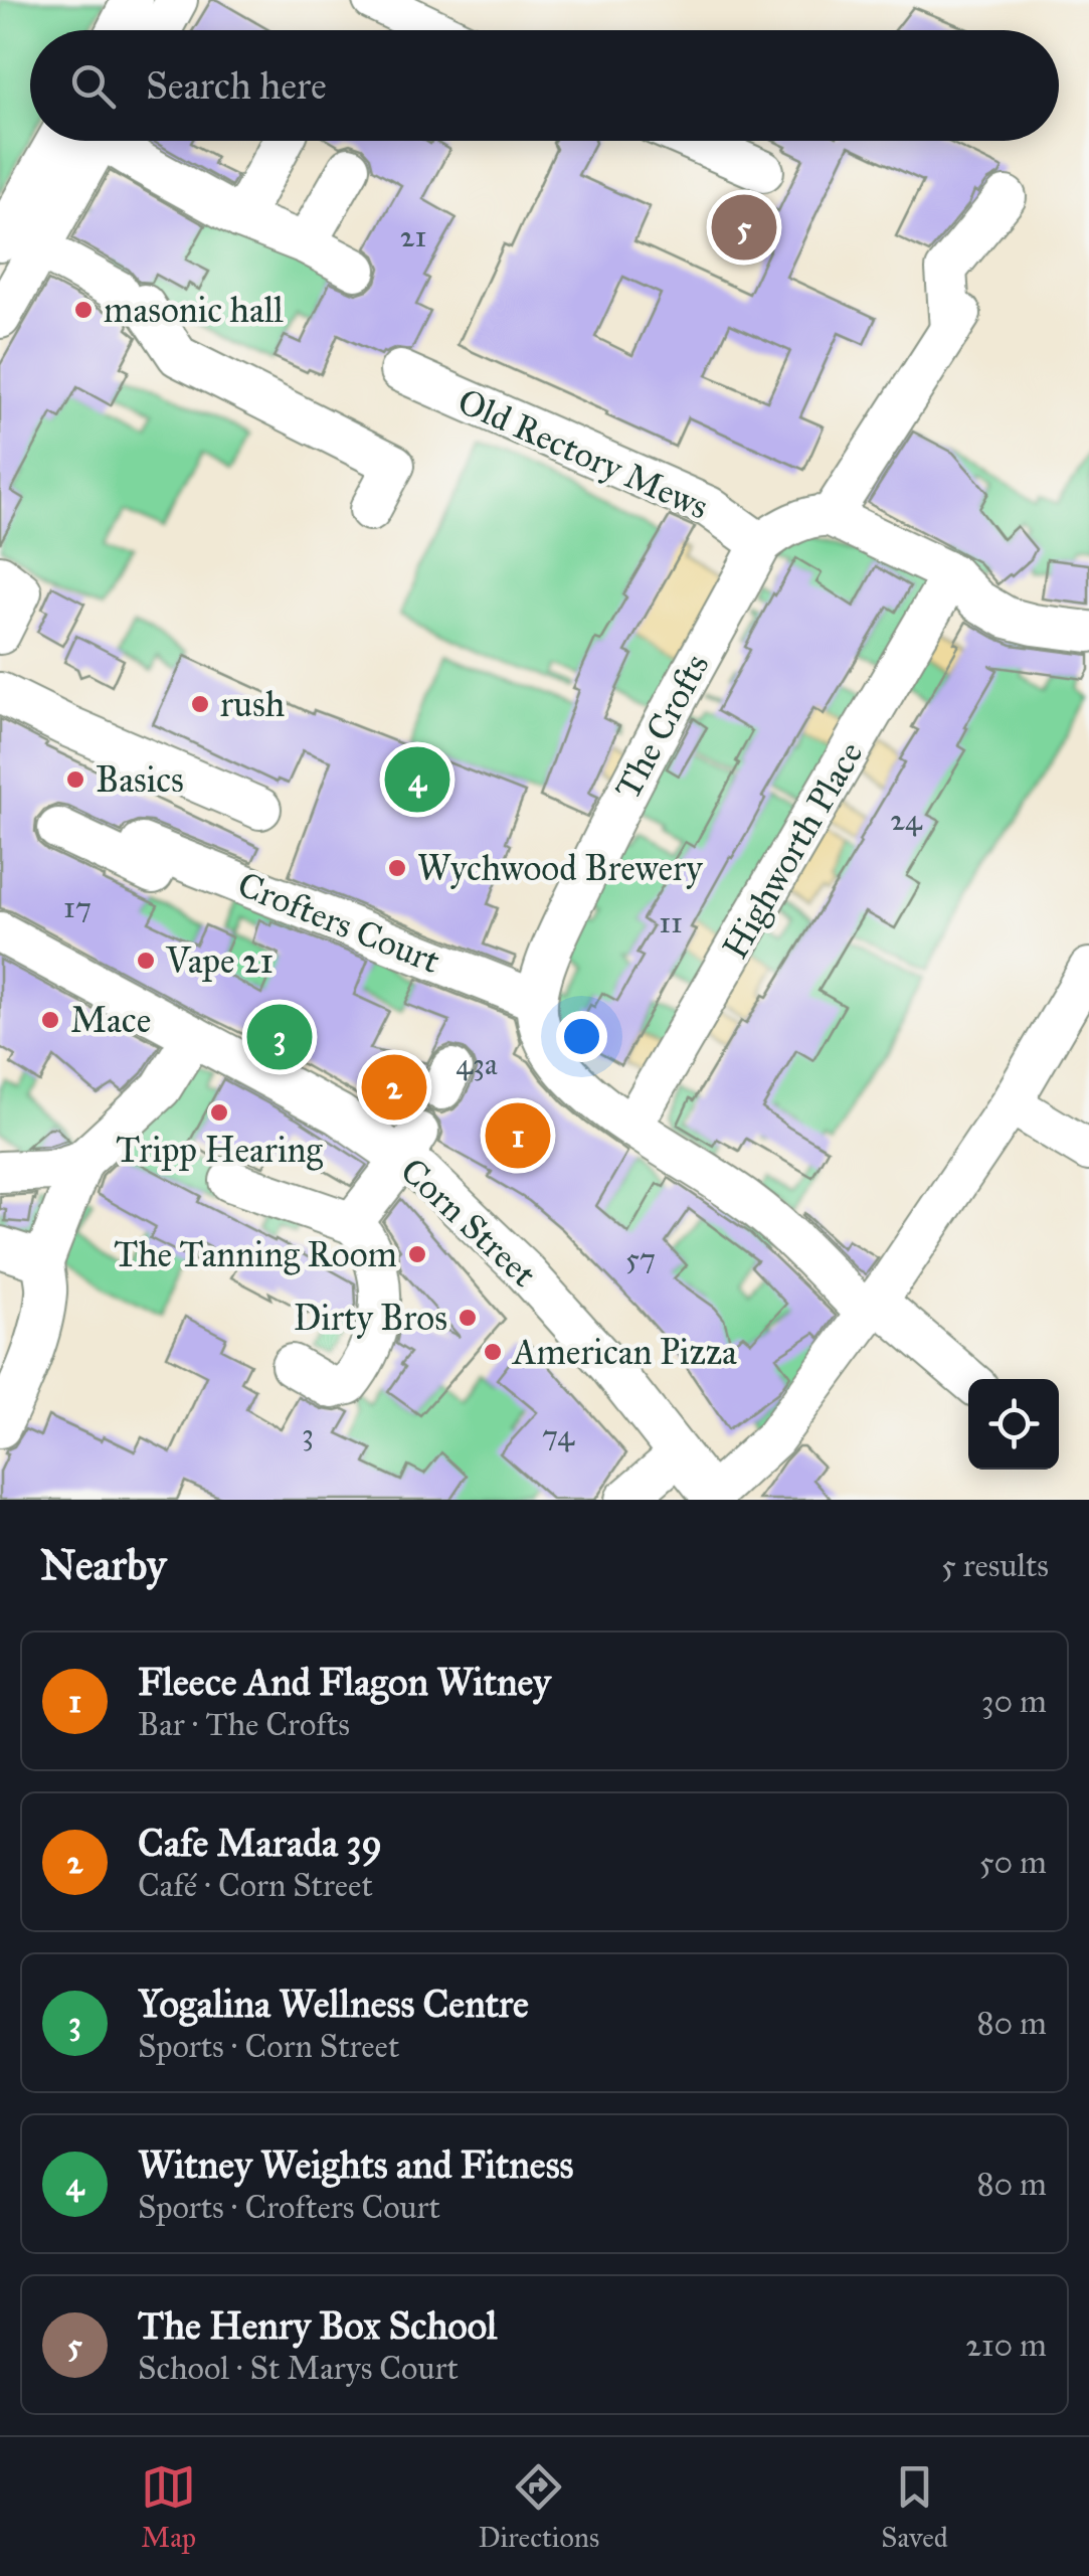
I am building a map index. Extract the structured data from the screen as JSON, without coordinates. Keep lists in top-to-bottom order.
{
  "streets": {
    "street": [
      "Old Rectory Mews",
      "The Crofts",
      "Highworth Place",
      "Crofters Court",
      "Corn Street"
    ]
  },
  "crossings": [
    ["Old Rectory Mews", "The Crofts"],
    ["The Crofts", "Crofters Court"]
  ],
  "places": [
    "masonic hall",
    "rush",
    "Basics",
    "Wychwood Brewery",
    "Vape 21",
    "Mace",
    "Tripp Hearing",
    "The Tanning Room",
    "Dirty Bros",
    "American Pizza"
  ],
  "house_numbers": [
    "21",
    "24",
    "17",
    "11",
    "43a",
    "57",
    "3",
    "74"
  ],
  "page": {
    "search": "Search here",
    "pins": [
      "5",
      "4",
      "3",
      "2",
      "1"
    ],
    "heading": ["Nearby", "5 results"],
    "list": [
      {
        "mark": "1",
        "name": "Fleece And Flagon Witney",
        "note": "Bar · The Crofts",
        "value": "30 m"
      },
      {
        "mark": "2",
        "name": "Cafe Marada 39",
        "note": "Café · Corn Street",
        "value": "50 m"
      },
      {
        "mark": "3",
        "name": "Yogalina Wellness Centre",
        "note": "Sports · Corn Street",
        "value": "80 m"
      },
      {
        "mark": "4",
        "name": "Witney Weights and Fitness",
        "note": "Sports · Crofters Court",
        "value": "80 m"
      },
      {
        "mark": "5",
        "name": "The Henry Box School",
        "note": "School · St Marys Court",
        "value": "210 m"
      }
    ],
    "nav": ["Map", "Directions", "Saved"]
  }
}
